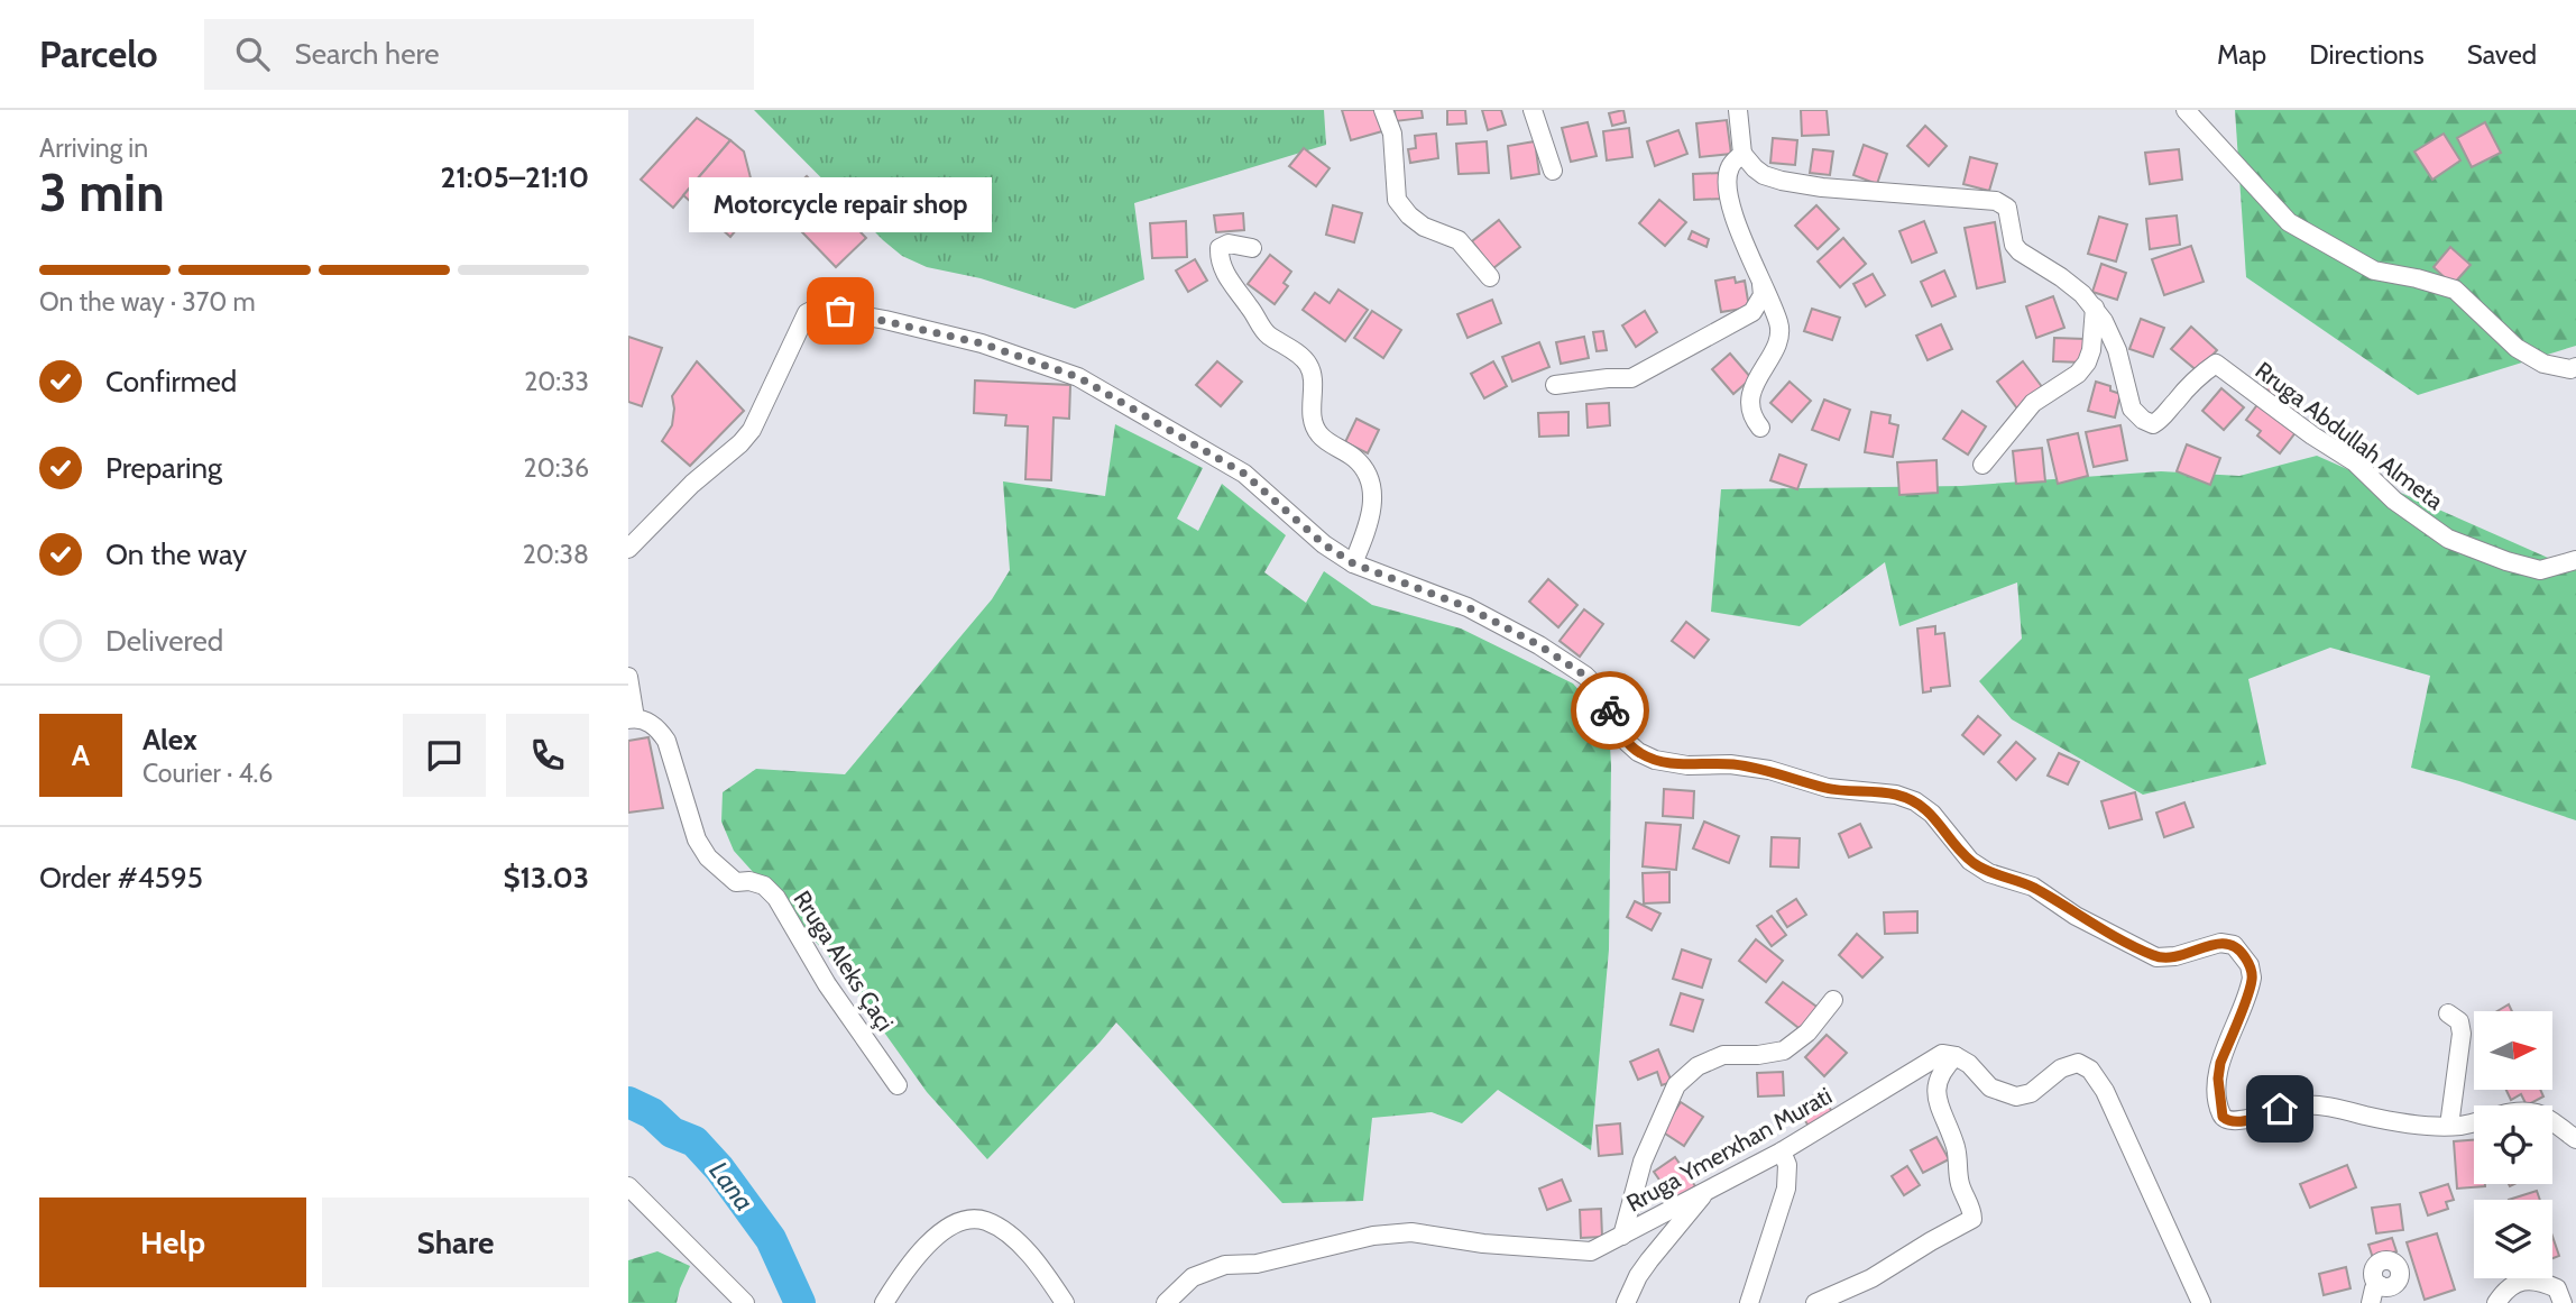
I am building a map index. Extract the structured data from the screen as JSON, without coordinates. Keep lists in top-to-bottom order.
{
  "streets": {
    "street": ["Rruga Abdullah Almeta", "Rruga Aleks Çaçi", "Rruga Ymerxhan Murati"]
  },
  "water": ["Lana"],
  "places": ["Motorcycle repair shop"],
  "north": "right",
  "page": {
    "header": "Parcelo",
    "search": "Search here",
    "nav": ["Map", "Directions", "Saved"],
    "heading": ["3 min", "Arriving in", "21:05–21:10"],
    "panel": [
      "Alex",
      "Courier · 4.6",
      "Order #4595",
      "$13.03"
    ],
    "bubble": "Motorcycle repair shop",
    "bar": "On the way · 370 m",
    "list": [
      ["Confirmed", "20:33"],
      ["Preparing", "20:36"],
      ["On the way", "20:38"],
      "Delivered"
    ],
    "round": "A",
    "buttons": ["Help", "Share"]
  }
}
